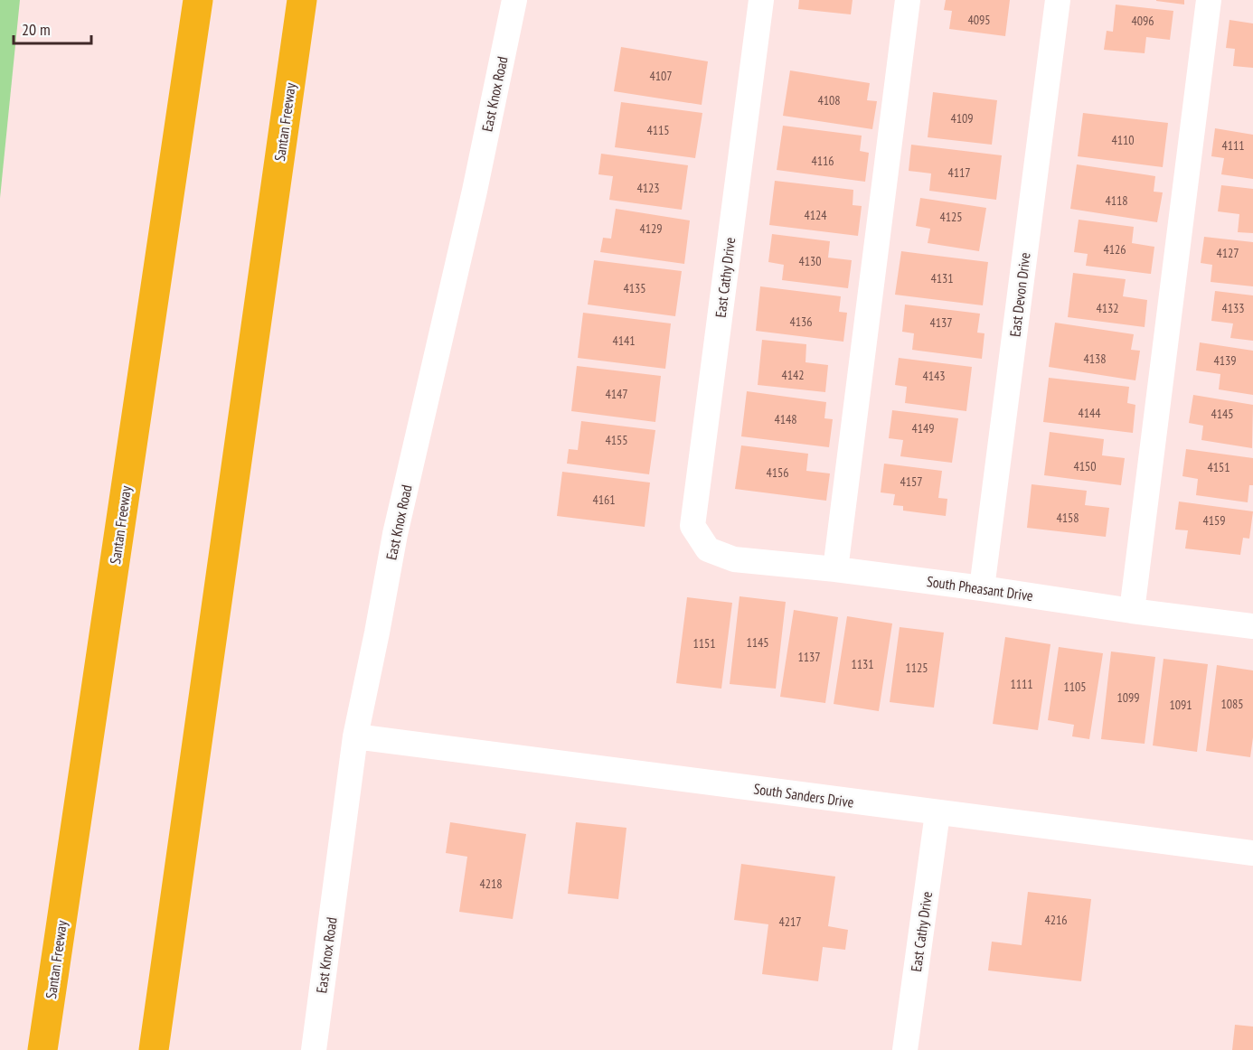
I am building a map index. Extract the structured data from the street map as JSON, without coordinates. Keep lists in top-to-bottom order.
{
  "streets": {
    "highway": ["Santan Freeway"],
    "street": [
      "East Knox Road",
      "East Cathy Drive",
      "East Devon Drive",
      "South Pheasant Drive",
      "South Sanders Drive"
    ]
  },
  "crossings": [
    ["East Knox Road", "South Sanders Drive"],
    ["East Cathy Drive", "South Pheasant Drive"],
    ["East Cathy Drive", "South Sanders Drive"],
    ["East Devon Drive", "South Pheasant Drive"]
  ],
  "house_numbers": [
    "4095",
    "4096",
    "4107",
    "4108",
    "4109",
    "4115",
    "4110",
    "4111",
    "4116",
    "4117",
    "4123",
    "4118",
    "4124",
    "4125",
    "4129",
    "4126",
    "4127",
    "4130",
    "4131",
    "4135",
    "4132",
    "4133",
    "4136",
    "4137",
    "4141",
    "4138",
    "4139",
    "4142",
    "4143",
    "4147",
    "4144",
    "4145",
    "4148",
    "4149",
    "4155",
    "4150",
    "4151",
    "4156",
    "4157",
    "4161",
    "4158",
    "4159",
    "1145",
    "1151",
    "1137",
    "1131",
    "1125",
    "1111",
    "1105",
    "1099",
    "1085",
    "1091",
    "4218",
    "4216",
    "4217"
  ],
  "scale_bar": "20 m"
}
